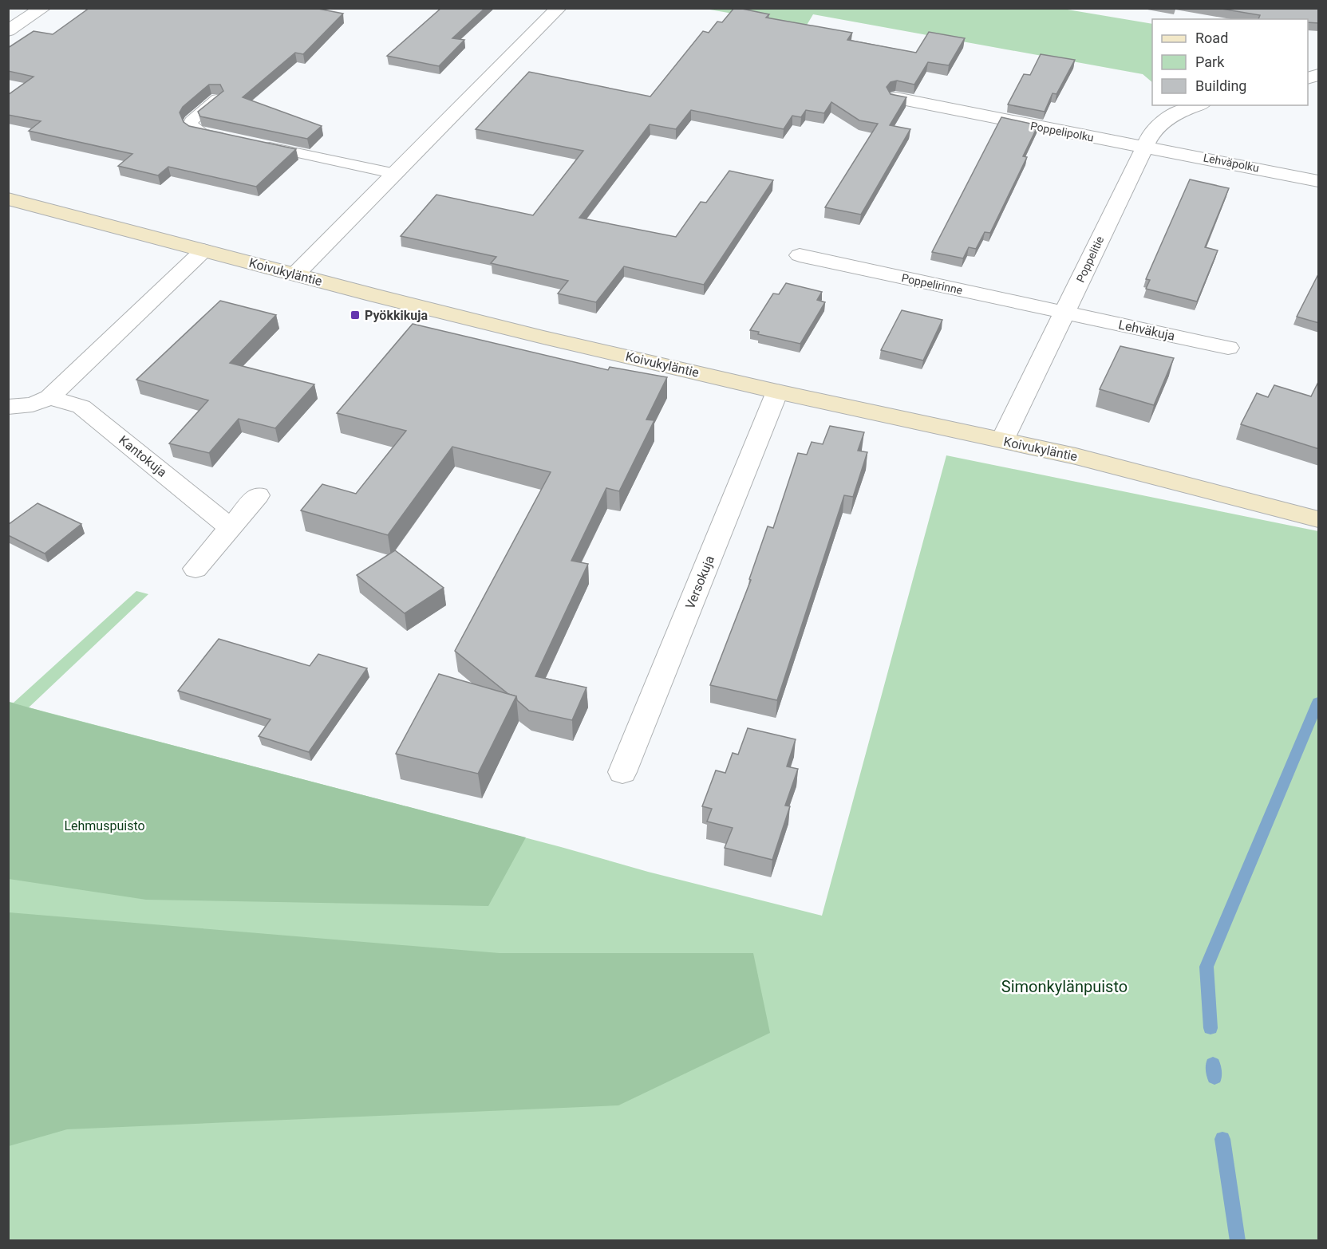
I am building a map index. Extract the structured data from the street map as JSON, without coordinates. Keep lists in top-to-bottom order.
{
  "streets": {
    "main road": ["Koivukyläntie"],
    "street": [
      "Poppelipolku",
      "Lehväpolku",
      "Poppelitie",
      "Poppelirinne",
      "Lehväkuja",
      "Kantokuja",
      "Versokuja"
    ]
  },
  "crossings": [
    ["Poppelipolku", "Lehväpolku"],
    ["Poppelipolku", "Poppelitie"],
    ["Lehväpolku", "Poppelitie"],
    ["Poppelitie", "Koivukyläntie"],
    ["Poppelitie", "Poppelirinne"],
    ["Poppelitie", "Lehväkuja"],
    ["Koivukyläntie", "Versokuja"],
    ["Poppelirinne", "Lehväkuja"]
  ],
  "parks": ["Lehmuspuisto", "Simonkylänpuisto"],
  "places": {
    "transit": ["Pyökkikuja"]
  },
  "legend": ["Road", "Park", "Building"]
}
